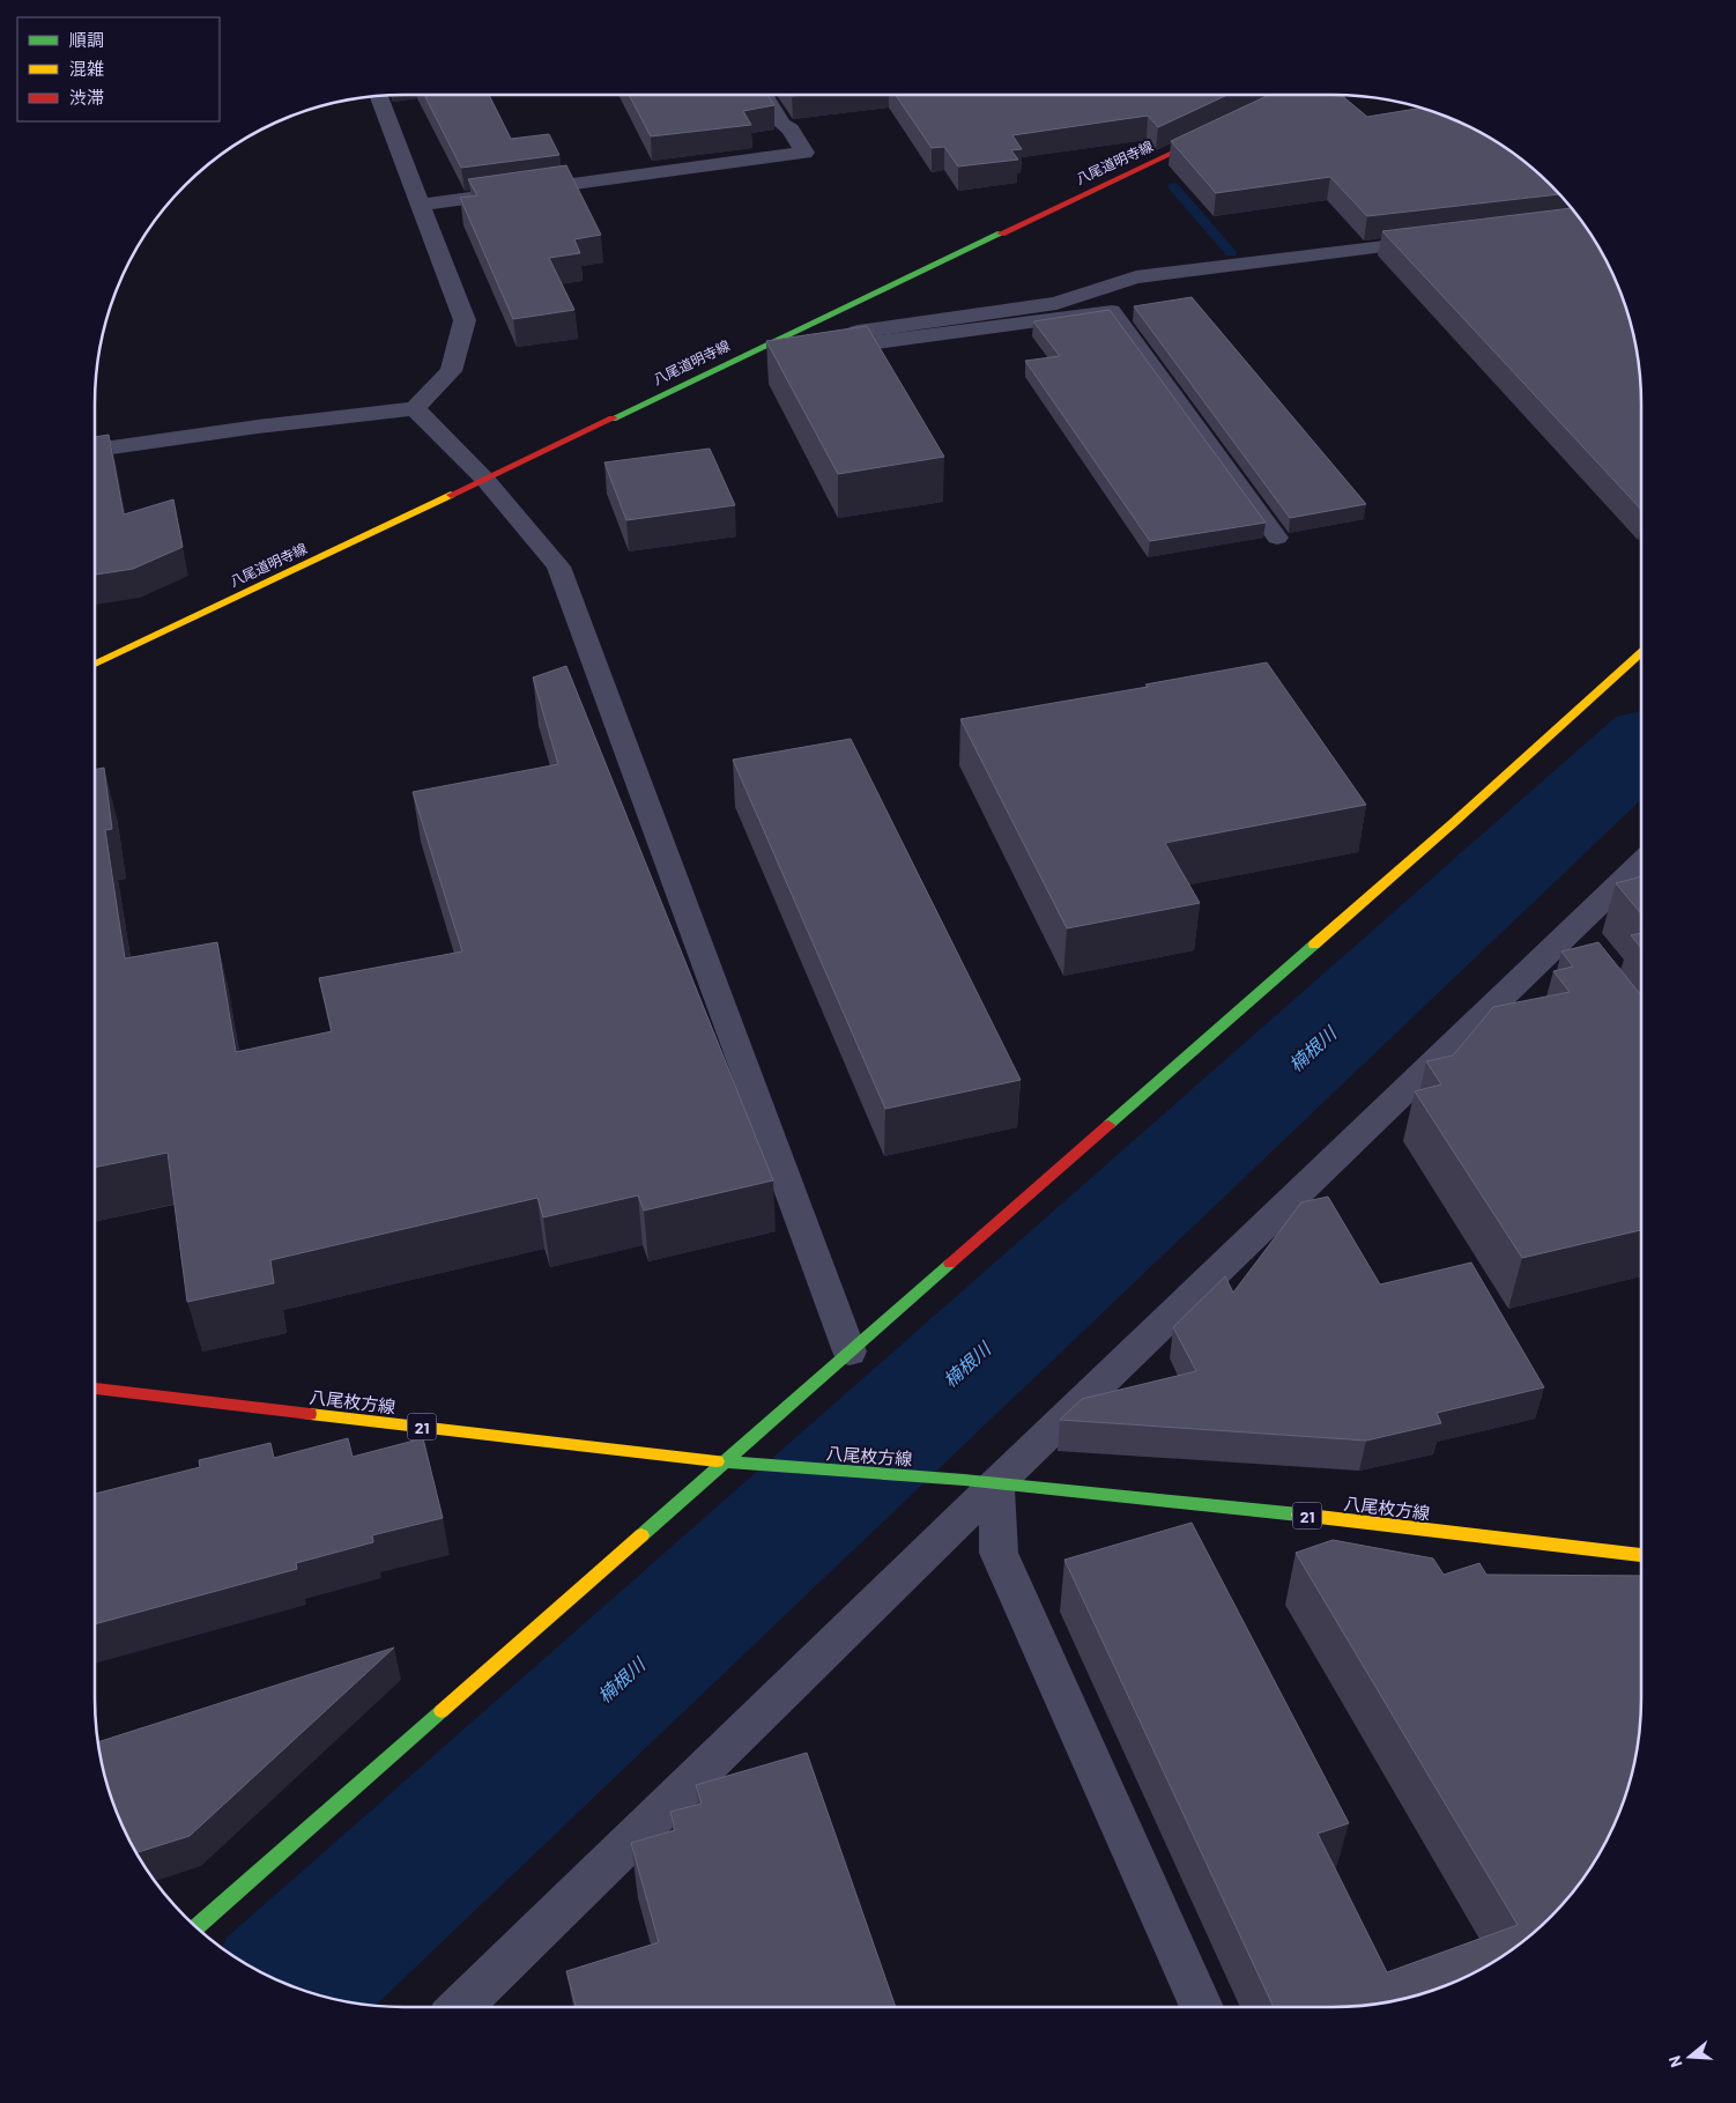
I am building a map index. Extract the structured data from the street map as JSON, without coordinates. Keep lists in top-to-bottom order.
{
  "streets": {
    "main road": ["八尾道明寺線", "八尾枚方線", "21"]
  },
  "water": ["楠根川"],
  "legend": ["順調", "混雑", "渋滞"],
  "north": "left"
}
